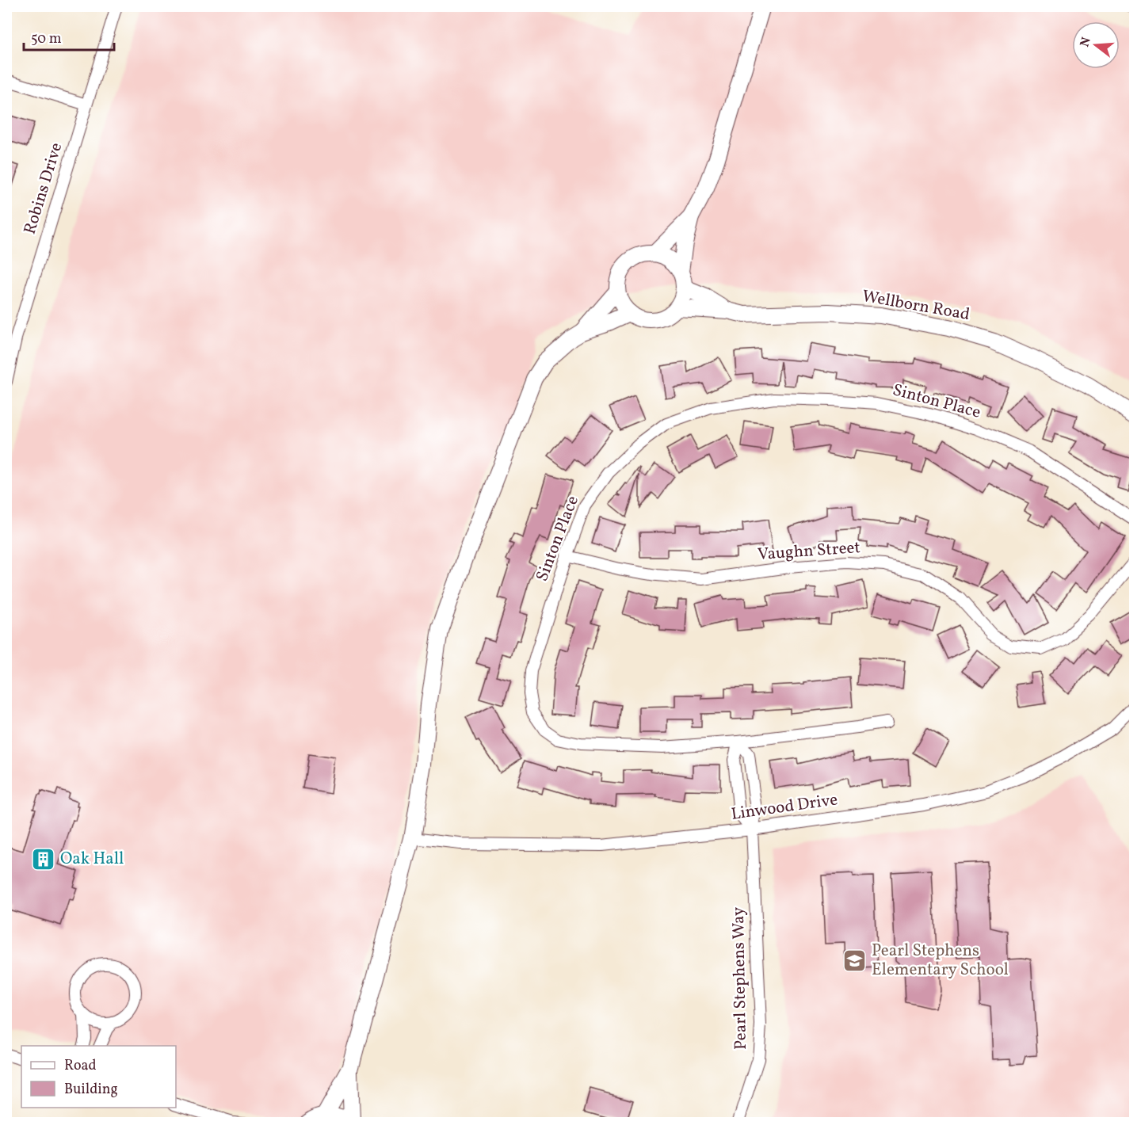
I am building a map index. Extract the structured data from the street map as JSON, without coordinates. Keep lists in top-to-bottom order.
{
  "streets": {
    "street": [
      "Robins Drive",
      "Wellborn Road",
      "Sinton Place",
      "Vaughn Street",
      "Linwood Drive",
      "Pearl Stephens Way"
    ]
  },
  "crossings": [
    ["Sinton Place", "Vaughn Street"],
    ["Sinton Place", "Pearl Stephens Way"],
    ["Linwood Drive", "Pearl Stephens Way"]
  ],
  "places": {
    "building": ["Oak Hall"],
    "school or university": ["Pearl Stephens Elementary School"]
  },
  "legend": ["Road", "Building"],
  "scale_bar": "50 m",
  "north": "left"
}
